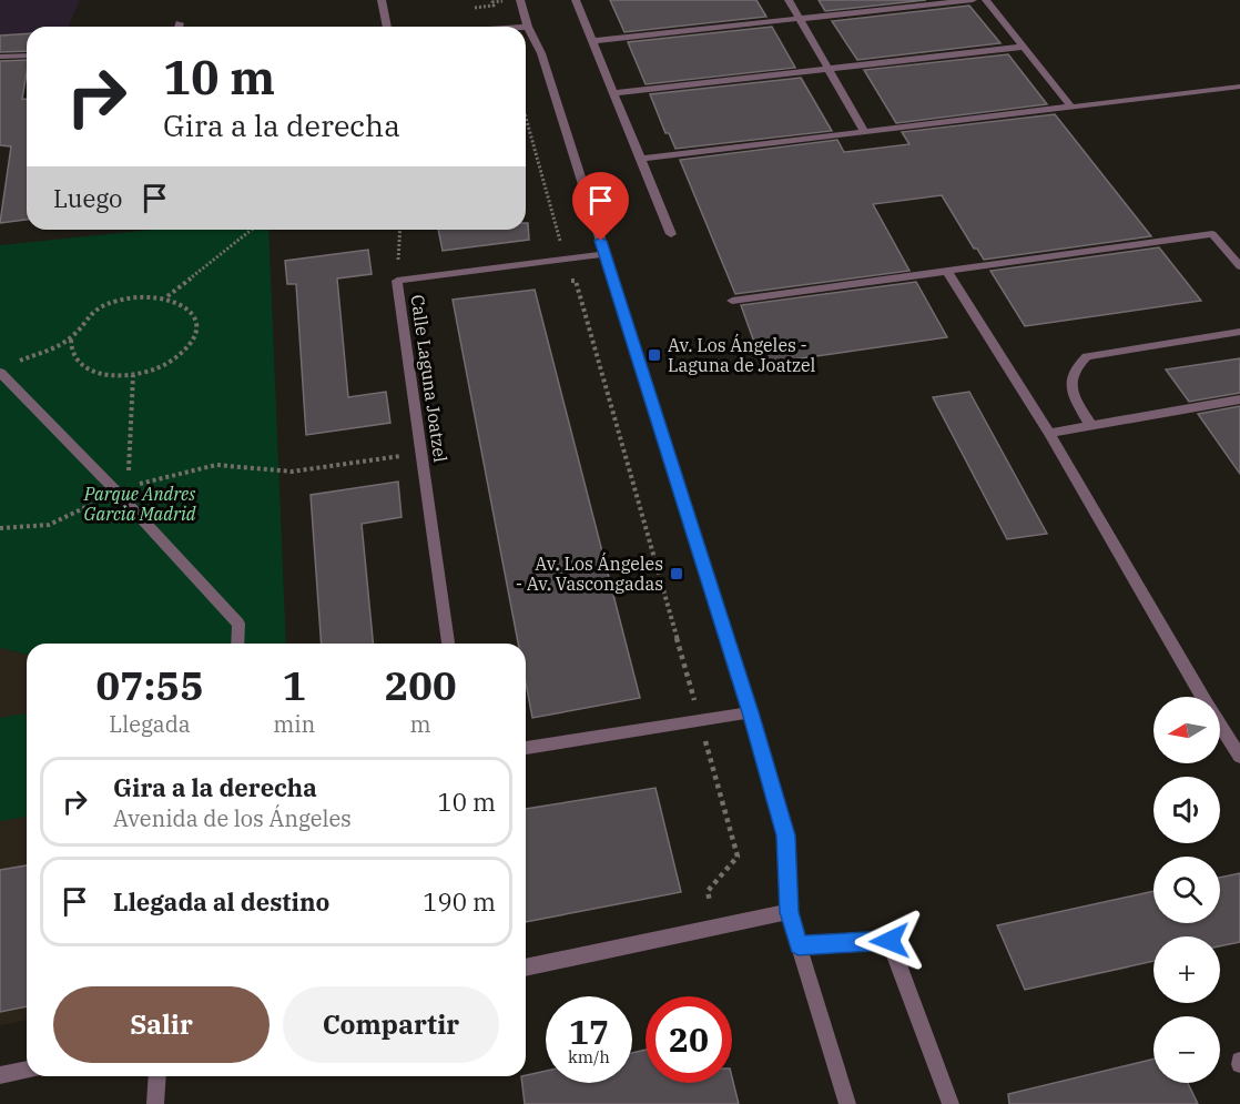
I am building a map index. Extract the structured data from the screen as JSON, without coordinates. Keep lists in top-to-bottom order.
{
  "streets": {
    "street": ["Calle Laguna Joatzel"]
  },
  "parks": ["Parque Andres Garcia Madrid"],
  "places": {
    "transit": ["Av. Los Ángeles - Laguna de Joatzel", "Av. Los Ángeles - Av. Vascongadas"]
  },
  "north": "left",
  "page": {
    "turn": ["10 m", "Gira a la derecha"],
    "then": "Luego",
    "eta": [
      "07:55",
      "Llegada",
      "1",
      "min",
      "200",
      "m"
    ],
    "map_buttons": ["+", "−"],
    "list": [
      {
        "name": "Gira a la derecha",
        "note": "Avenida de los Ángeles",
        "value": "10 m"
      },
      {
        "name": "Llegada al destino",
        "value": "190 m"
      }
    ],
    "buttons": ["Salir", "Compartir"],
    "speed": "17 km/h",
    "limit": "20"
  }
}
